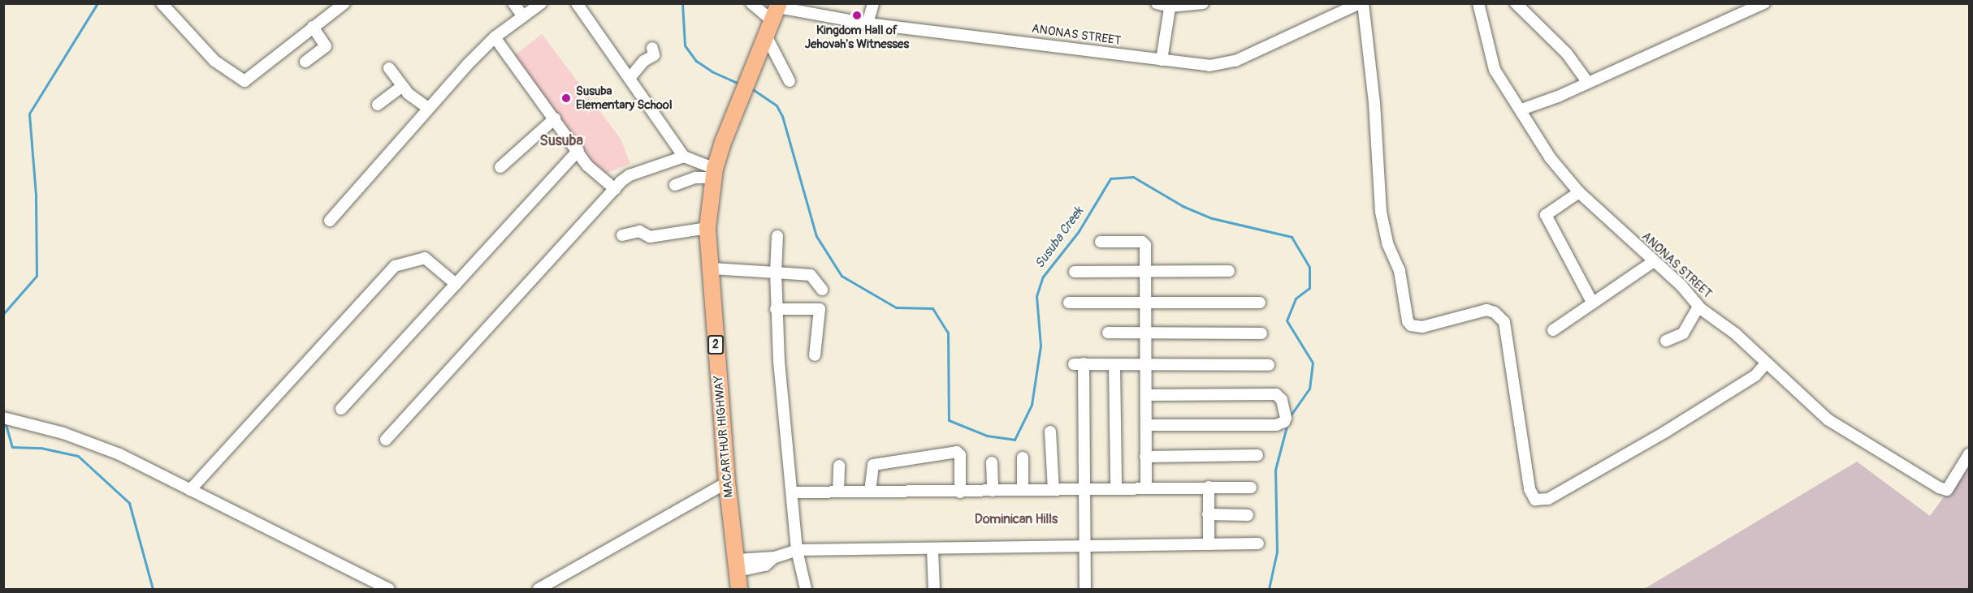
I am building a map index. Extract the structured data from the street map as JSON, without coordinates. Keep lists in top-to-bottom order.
{
  "streets": {
    "highway": ["2", "MACARTHUR HIGHWAY"],
    "street": ["ANONAS STREET"]
  },
  "crossings": [
    ["ANONAS STREET", "MACARTHUR HIGHWAY"]
  ],
  "districts": ["Susuba", "Dominican Hills"],
  "water": ["Susuba Creek"],
  "places": ["Kingdom Hall of Jehovah's Witnesses", "Susuba Elementary School"]
}
